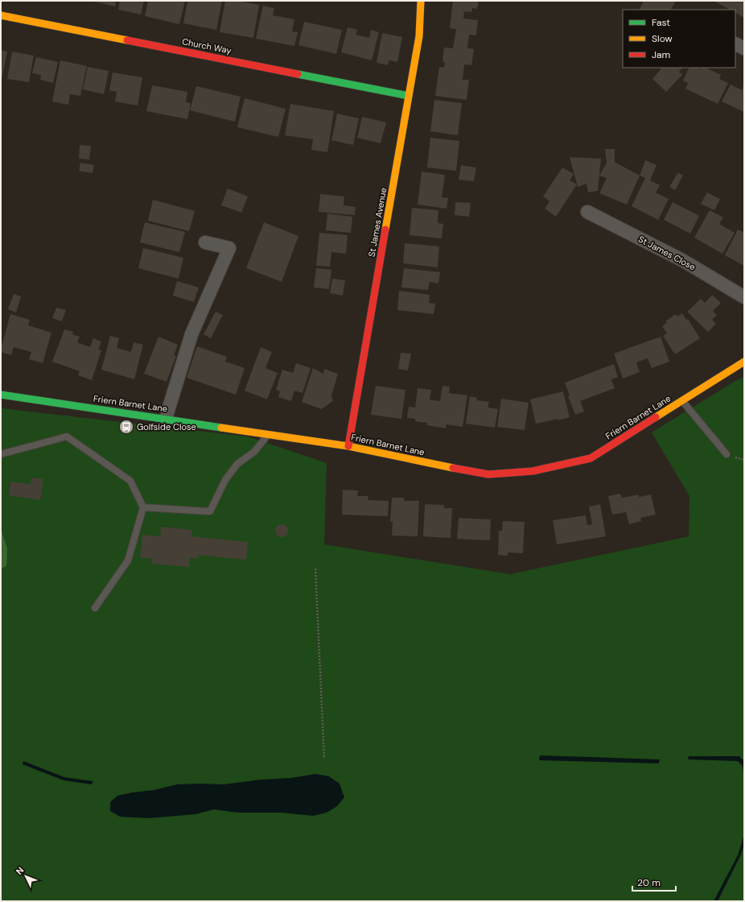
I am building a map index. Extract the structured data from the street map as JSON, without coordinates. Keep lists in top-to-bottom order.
{
  "streets": {
    "street": [
      "Church Way",
      "St James Avenue",
      "St James Close",
      "Friern Barnet Lane"
    ]
  },
  "crossings": [
    ["Church Way", "St James Avenue"],
    ["St James Avenue", "Friern Barnet Lane"]
  ],
  "places": {
    "bus stop": ["Golfside Close"]
  },
  "legend": ["Fast", "Slow", "Jam"],
  "scale_bar": "20 m",
  "north": "top left"
}
